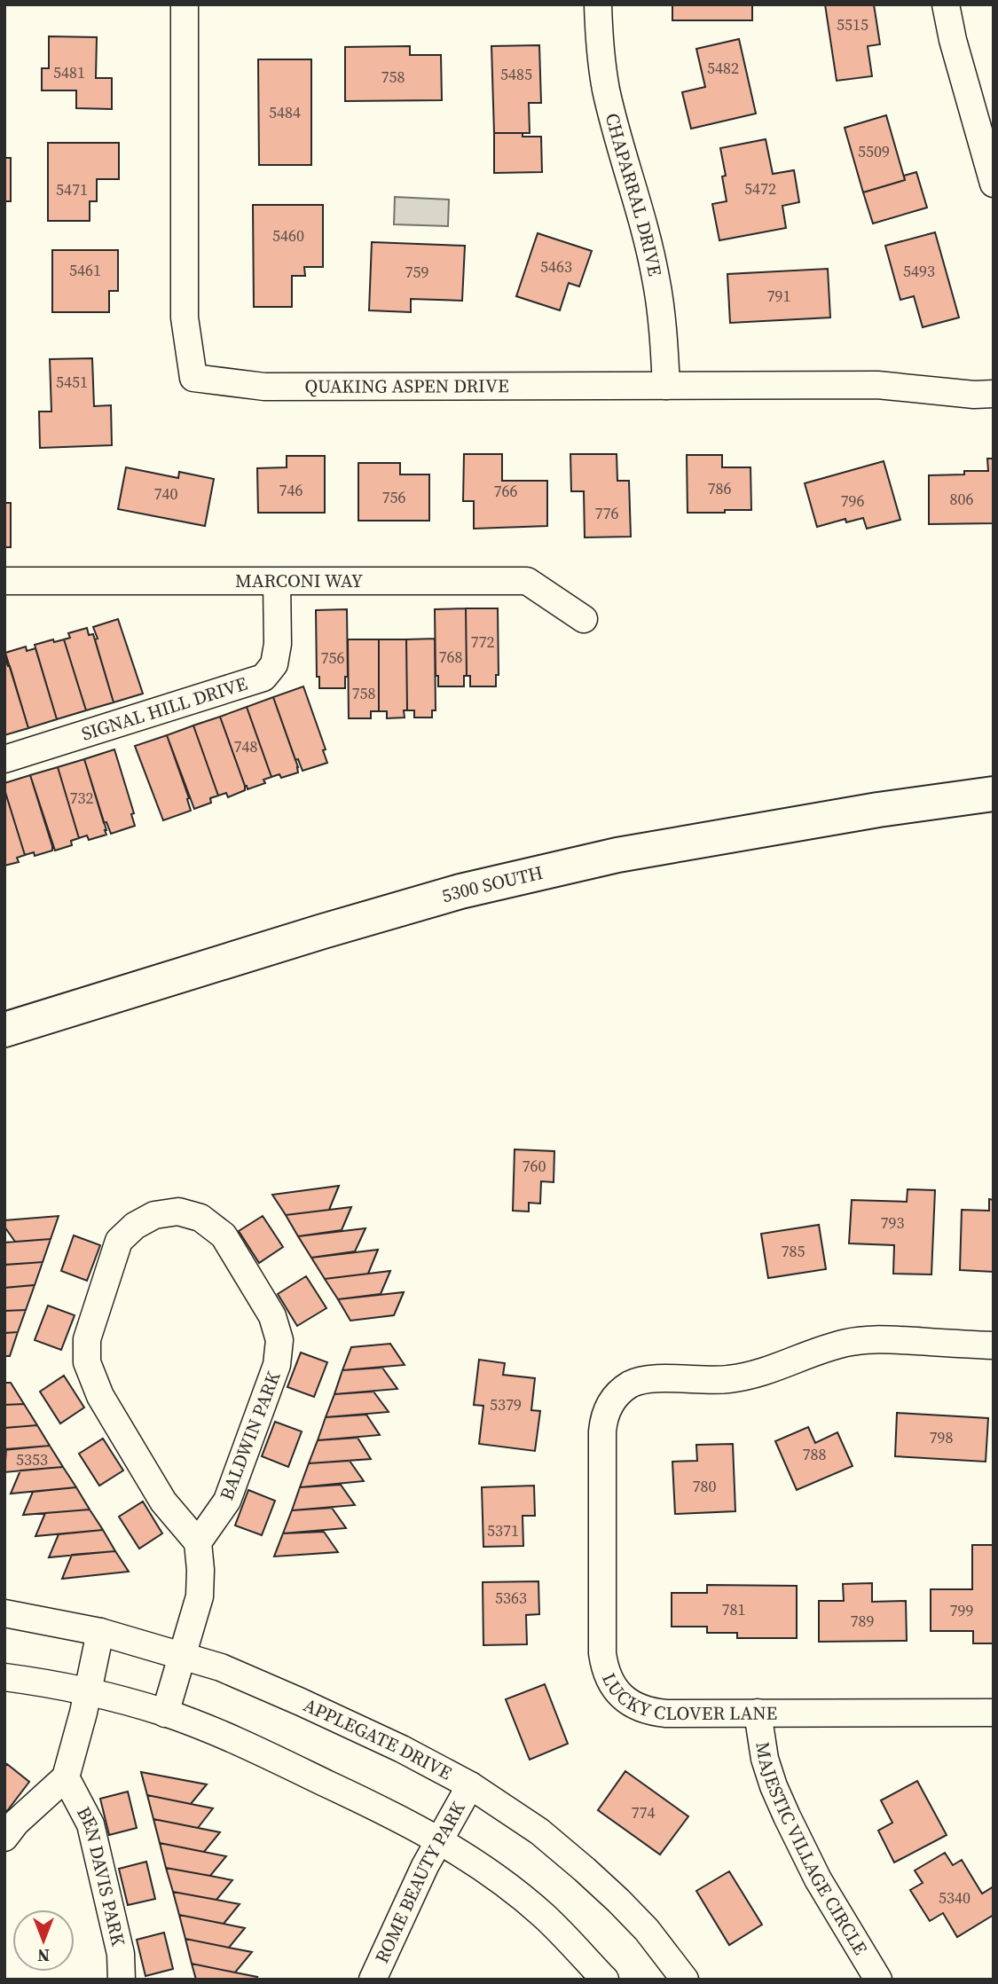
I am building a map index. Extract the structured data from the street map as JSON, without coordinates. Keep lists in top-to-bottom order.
{
  "streets": {
    "main road": ["5300 SOUTH"],
    "street": [
      "CHAPARRAL DRIVE",
      "QUAKING ASPEN DRIVE",
      "MARCONI WAY",
      "SIGNAL HILL DRIVE",
      "BALDWIN PARK",
      "LUCKY CLOVER LANE",
      "APPLEGATE DRIVE",
      "MAJESTIC VILLAGE CIRCLE",
      "BEN DAVIS PARK",
      "ROME BEAUTY PARK"
    ]
  },
  "crossings": [
    ["CHAPARRAL DRIVE", "QUAKING ASPEN DRIVE"],
    ["MARCONI WAY", "SIGNAL HILL DRIVE"],
    ["LUCKY CLOVER LANE", "MAJESTIC VILLAGE CIRCLE"],
    ["APPLEGATE DRIVE", "ROME BEAUTY PARK"]
  ],
  "house_numbers": [
    "5515",
    "5482",
    "5481",
    "5485",
    "758",
    "5484",
    "5509",
    "5472",
    "5471",
    "5460",
    "5463",
    "5461",
    "5493",
    "759",
    "791",
    "5451",
    "786",
    "746",
    "766",
    "740",
    "756",
    "806",
    "796",
    "776",
    "772",
    "768",
    "756",
    "758",
    "748",
    "732",
    "760",
    "793",
    "785",
    "5379",
    "798",
    "788",
    "5353",
    "780",
    "5371",
    "5363",
    "781",
    "799",
    "789",
    "774",
    "5340"
  ],
  "north": "bottom"
}
